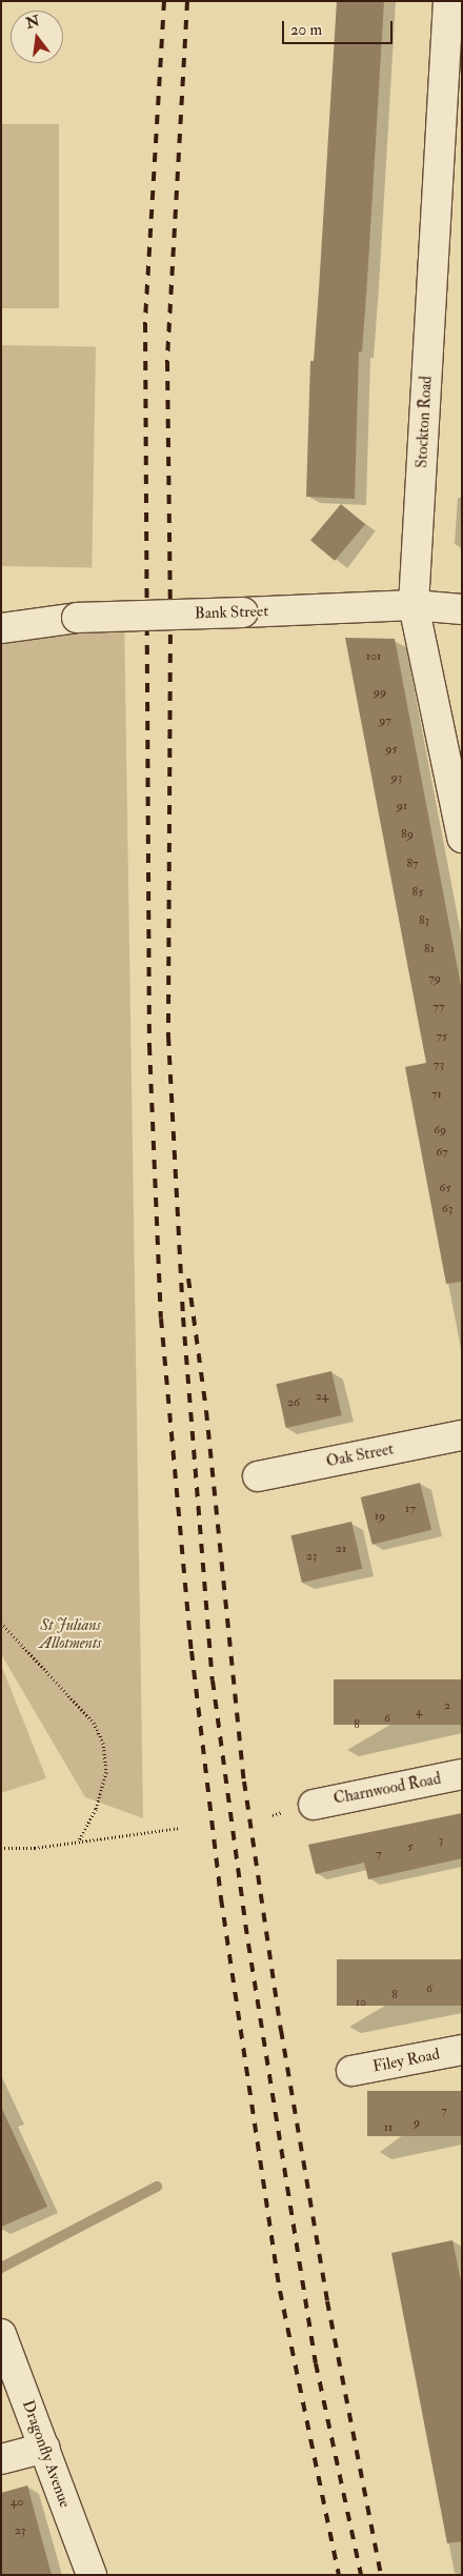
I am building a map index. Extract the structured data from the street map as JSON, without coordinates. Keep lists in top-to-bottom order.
{
  "streets": {
    "street": [
      "Stockton Road",
      "Bank Street",
      "Oak Street",
      "Charnwood Road",
      "Filey Road",
      "Dragonfly Avenue"
    ]
  },
  "crossings": [
    ["Stockton Road", "Bank Street"]
  ],
  "parks": ["St Julians Allotments"],
  "house_numbers": [
    "101",
    "99",
    "97",
    "95",
    "93",
    "91",
    "89",
    "87",
    "85",
    "83",
    "81",
    "79",
    "77",
    "75",
    "73",
    "71",
    "69",
    "67",
    "65",
    "63",
    "24",
    "26",
    "17",
    "19",
    "21",
    "23",
    "2",
    "4",
    "6",
    "8",
    "3",
    "5",
    "7",
    "6",
    "8",
    "10",
    "7",
    "9",
    "11",
    "40",
    "23"
  ],
  "scale_bar": "20 m",
  "north": "top"
}
